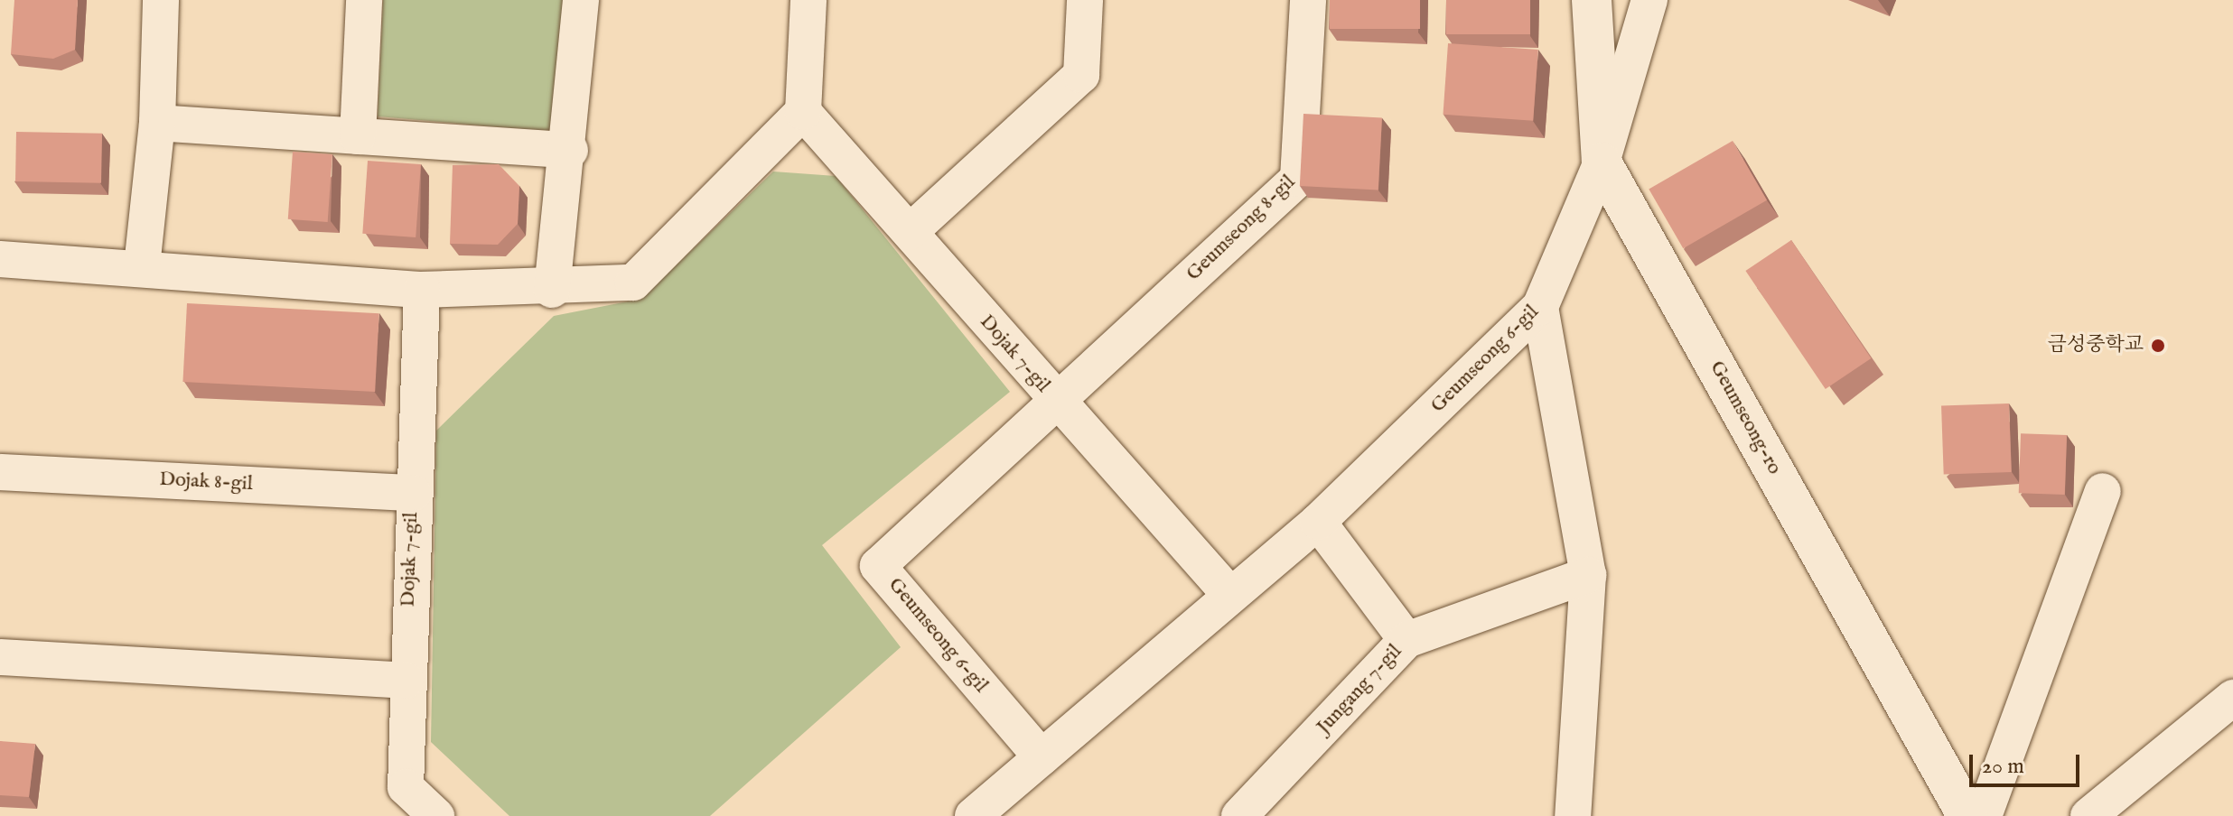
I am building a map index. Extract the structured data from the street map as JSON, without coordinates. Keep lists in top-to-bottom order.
{
  "streets": {
    "street": [
      "Geumseong 8-gil",
      "Dojak 7-gil",
      "Geumseong 6-gil",
      "Geumseong-ro",
      "Dojak 8-gil",
      "Jungang 7-gil"
    ]
  },
  "crossings": [
    ["Geumseong 8-gil", "Dojak 7-gil"],
    ["Geumseong 8-gil", "Geumseong 6-gil"],
    ["Dojak 7-gil", "Geumseong 6-gil"],
    ["Dojak 7-gil", "Dojak 8-gil"],
    ["Geumseong 6-gil", "Geumseong-ro"]
  ],
  "places": ["금성중학교"],
  "scale_bar": "20 m"
}
